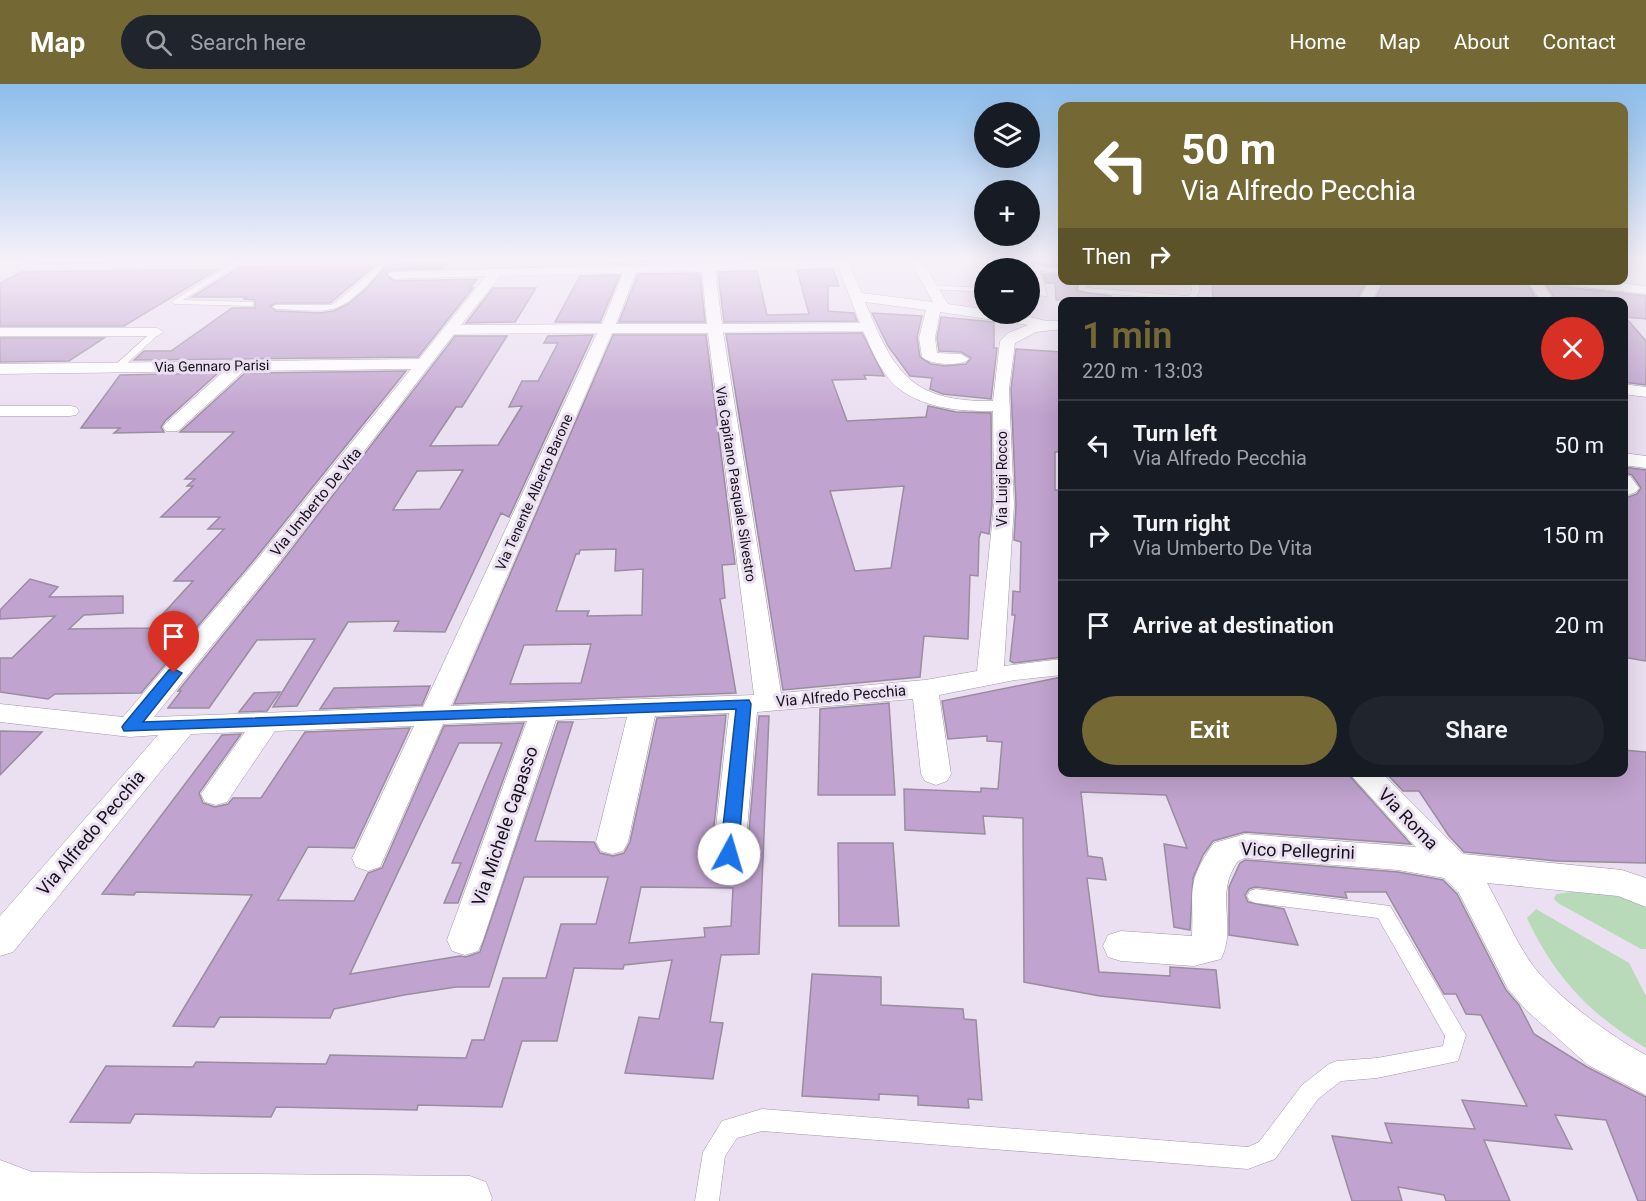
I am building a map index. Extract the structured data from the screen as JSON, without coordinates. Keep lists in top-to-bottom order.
{
  "streets": {
    "street": [
      "Via Gennaro Parisi",
      "Via Luigi Rocco",
      "Via Capitano Pasquale Silvestro",
      "Via Tenente Alberto Barone",
      "Via Umberto De Vita",
      "Via Alfredo Pecchia",
      "Via Roma",
      "Via Michele Capasso",
      "Vico Pellegrini"
    ]
  },
  "crossings": [
    ["Via Gennaro Parisi", "Via Umberto De Vita"],
    ["Via Luigi Rocco", "Via Alfredo Pecchia"],
    ["Via Capitano Pasquale Silvestro", "Via Alfredo Pecchia"],
    ["Via Tenente Alberto Barone", "Via Alfredo Pecchia"],
    ["Via Umberto De Vita", "Via Alfredo Pecchia"],
    ["Via Alfredo Pecchia", "Via Michele Capasso"],
    ["Via Roma", "Vico Pellegrini"]
  ],
  "page": {
    "header": "Map",
    "search": "Search here",
    "nav": [
      "Home",
      "Map",
      "About",
      "Contact"
    ],
    "map_buttons": ["+", "−"],
    "turn": ["50 m", "Via Alfredo Pecchia"],
    "then": "Then",
    "heading": ["1 min", "220 m · 13:03"],
    "list": [
      {
        "name": "Turn left",
        "note": "Via Alfredo Pecchia",
        "value": "50 m"
      },
      {
        "name": "Turn right",
        "note": "Via Umberto De Vita",
        "value": "150 m"
      },
      {
        "name": "Arrive at destination",
        "value": "20 m"
      }
    ],
    "buttons": ["Exit", "Share"]
  }
}
